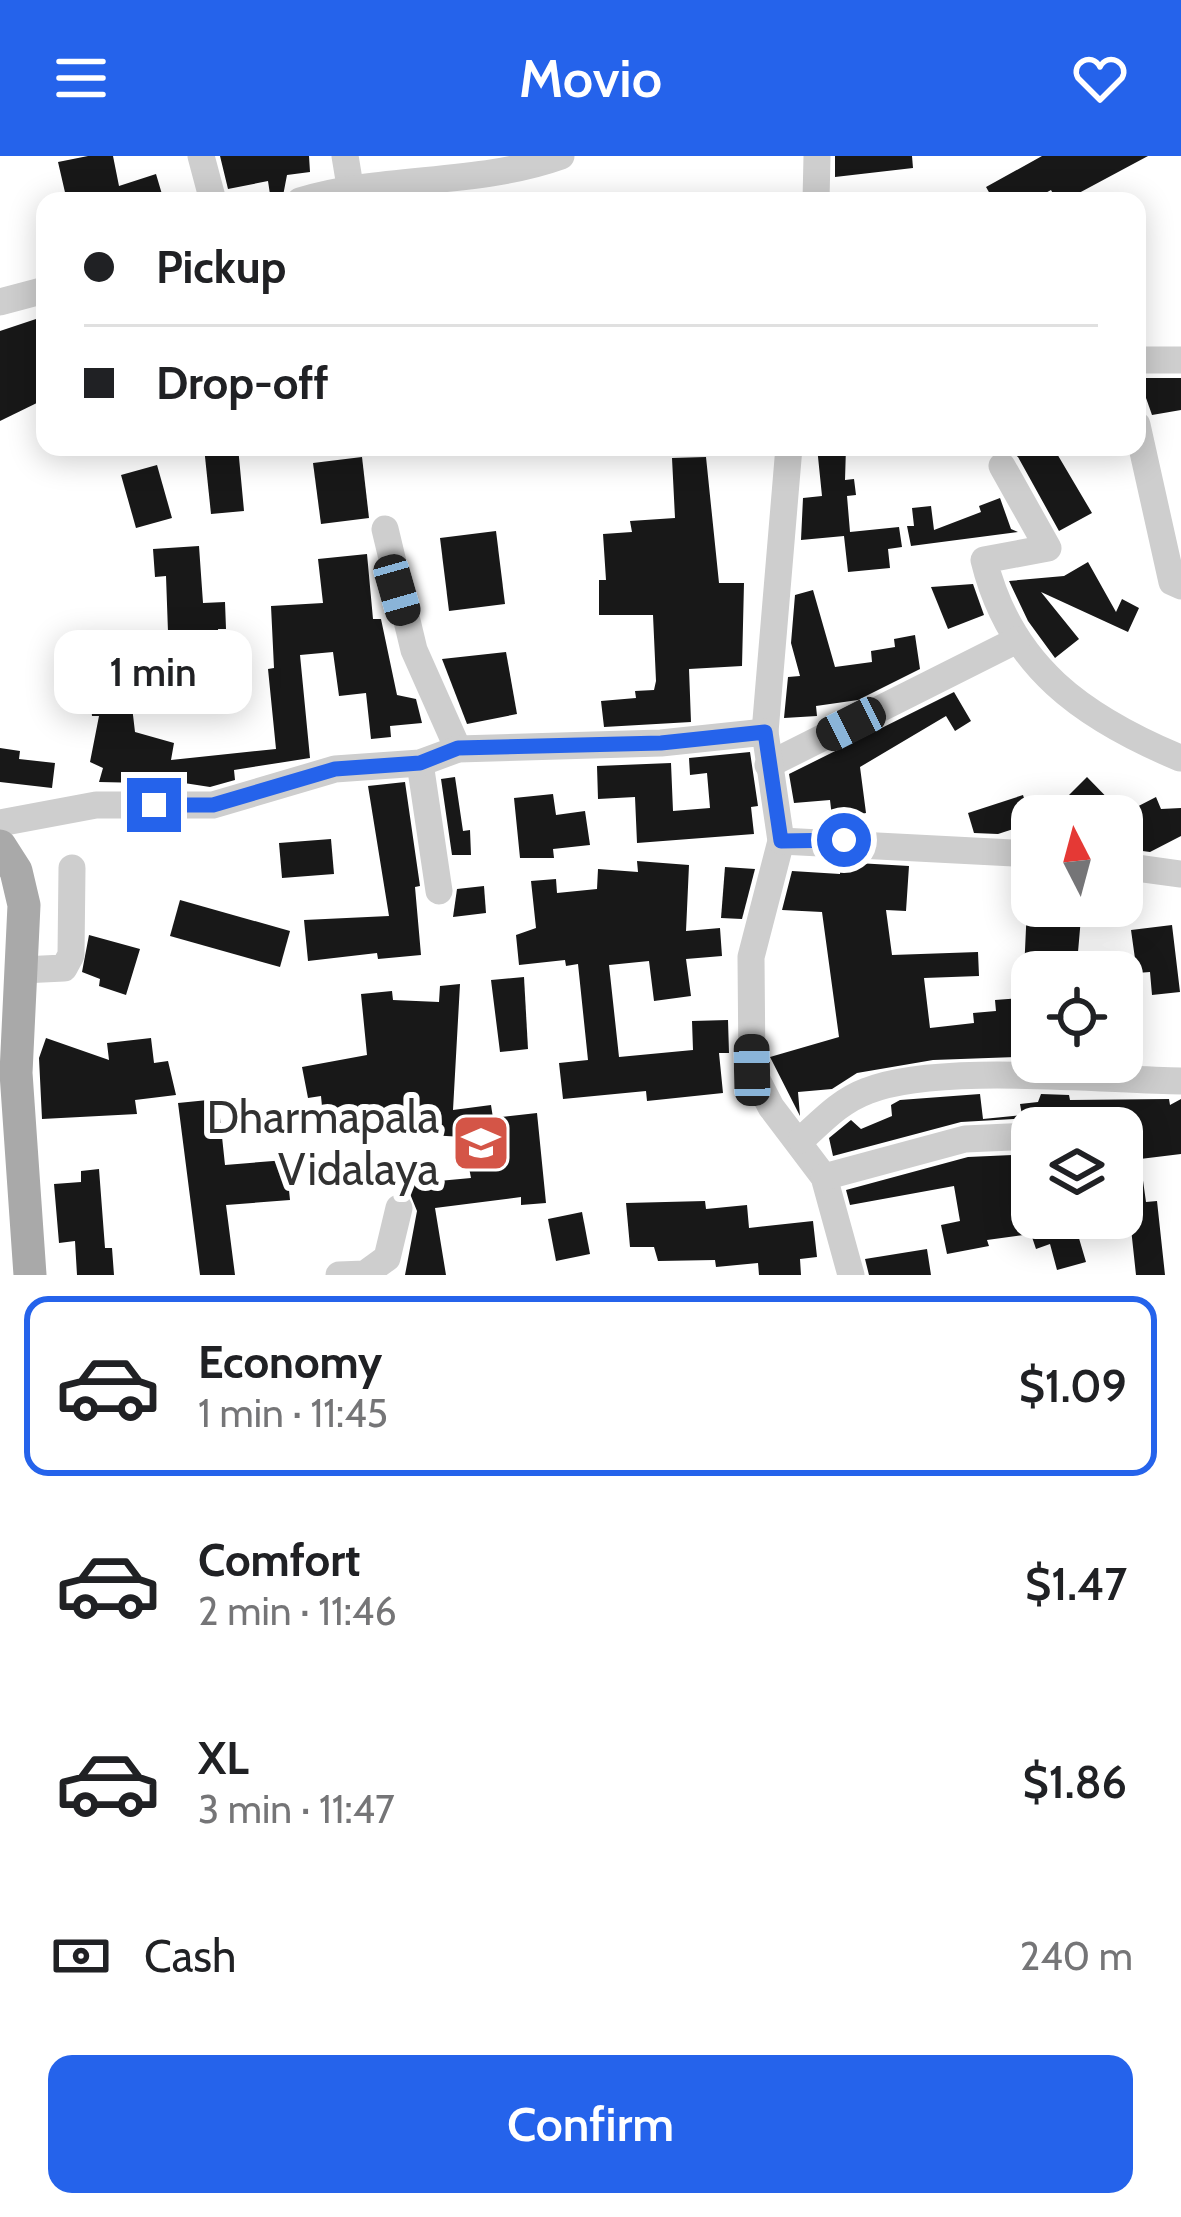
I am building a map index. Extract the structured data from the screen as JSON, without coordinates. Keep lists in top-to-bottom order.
{
  "places": {
    "school or university": ["Dharmapala Vidalaya"]
  },
  "north": "top",
  "page": {
    "header": "Movio",
    "banner": ["Pickup", "Drop-off"],
    "bubble": "1 min",
    "list": [
      {
        "name": "Economy",
        "note": "1 min · 11:45",
        "value": "$1.09"
      },
      {
        "name": "Comfort",
        "note": "2 min · 11:46",
        "value": "$1.47"
      },
      {
        "name": "XL",
        "note": "3 min · 11:47",
        "value": "$1.86"
      }
    ],
    "pay": ["Cash", "240 m"],
    "buttons": "Confirm"
  }
}
